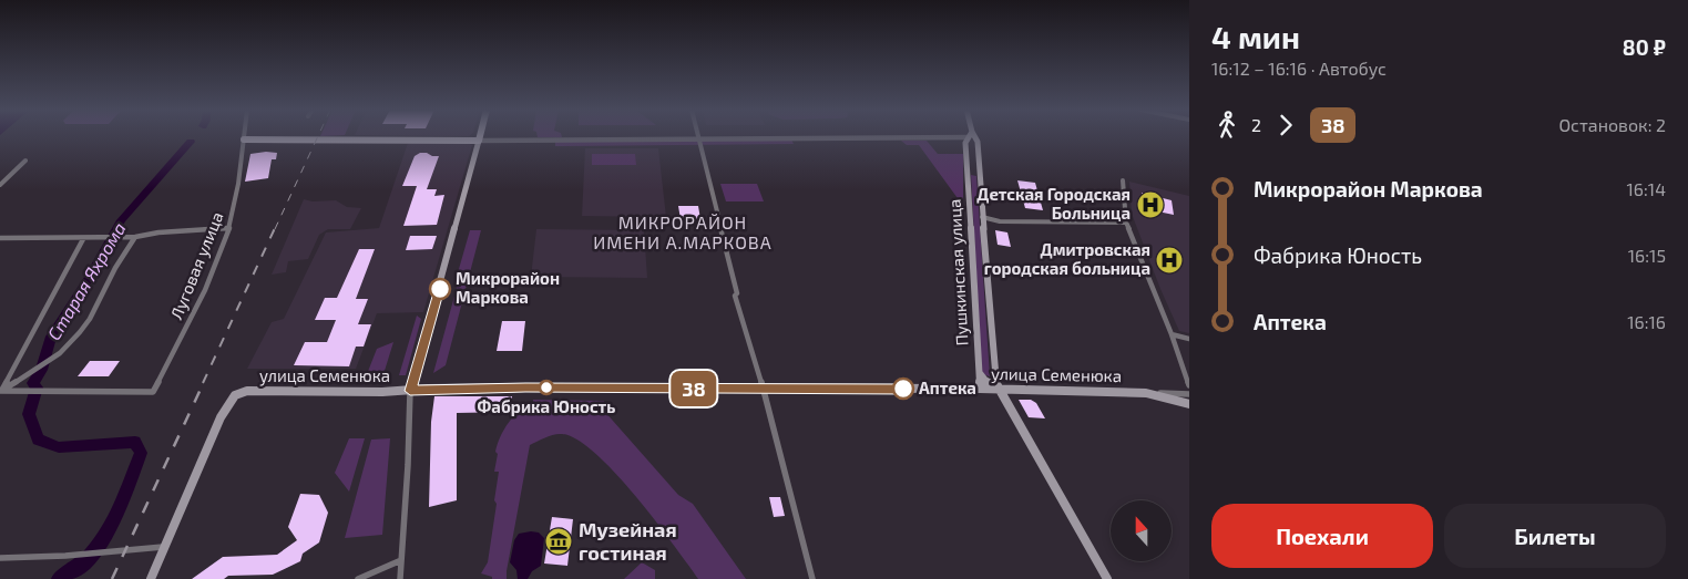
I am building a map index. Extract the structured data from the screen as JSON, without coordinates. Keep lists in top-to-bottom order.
{
  "streets": {
    "main road": ["Пушкинская улица", "улица Семенюка"],
    "street": ["Луговая улица"]
  },
  "crossings": [
    ["Пушкинская улица", "улица Семенюка"]
  ],
  "districts": ["МИКРОРАЙОН ИМЕНИ А.МАРКОВА"],
  "water": ["Старая Яхрома"],
  "places": {
    "hospital": ["Детская Городская Больница", "Дмитровская городская больница"],
    "other": ["Микрорайон Маркова", "Фабрика Юность", "Аптека"],
    "museum": ["Музейная гостиная"]
  },
  "lines": ["bus line 38"],
  "north": "top",
  "page": {
    "on_map": "38",
    "heading": ["4 мин", "16:12 – 16:16 · Автобус", "80 ₽"],
    "legs": ["2", "38", "Остановок: 2"],
    "list": [
      {
        "name": "Микрорайон Маркова",
        "value": "16:14"
      },
      {
        "name": "Фабрика Юность",
        "value": "16:15"
      },
      {
        "name": "Аптека",
        "value": "16:16"
      }
    ],
    "buttons": ["Поехали", "Билеты"]
  }
}
